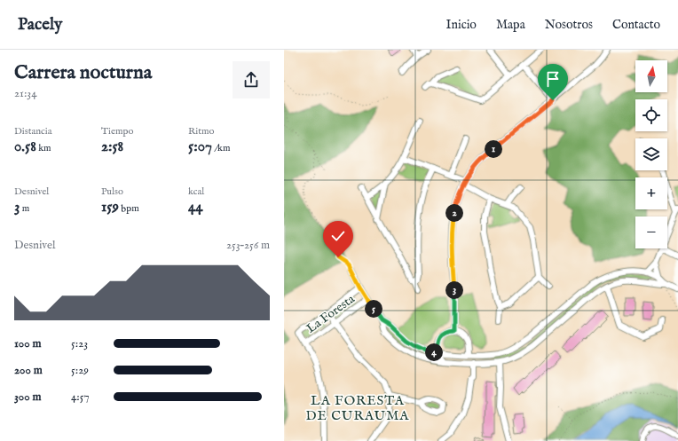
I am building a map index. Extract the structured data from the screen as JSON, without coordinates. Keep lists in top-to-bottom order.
{
  "streets": {
    "street": ["La Foresta"]
  },
  "districts": ["LA FORESTA DE CURAUMA"],
  "north": "top",
  "page": {
    "header": "Pacely",
    "nav": [
      "Inicio",
      "Mapa",
      "Nosotros",
      "Contacto"
    ],
    "heading": ["Carrera nocturna", "21:34"],
    "map_buttons": ["+", "−"],
    "stats": [
      ["Distancia", "0.58 km"],
      ["Tiempo", "2:58"],
      ["Ritmo", "5:07 /km"],
      ["Desnivel", "3 m"],
      ["Pulso", "159 bpm"],
      ["kcal", "44"]
    ],
    "pins": [
      "1",
      "2",
      "3",
      "5",
      "4"
    ],
    "chart": ["Desnivel", "253–256 m"],
    "list": [
      {
        "name": "100 m",
        "note": "5:23"
      },
      {
        "name": "200 m",
        "note": "5:29"
      },
      {
        "name": "300 m",
        "note": "4:57"
      }
    ]
  }
}
